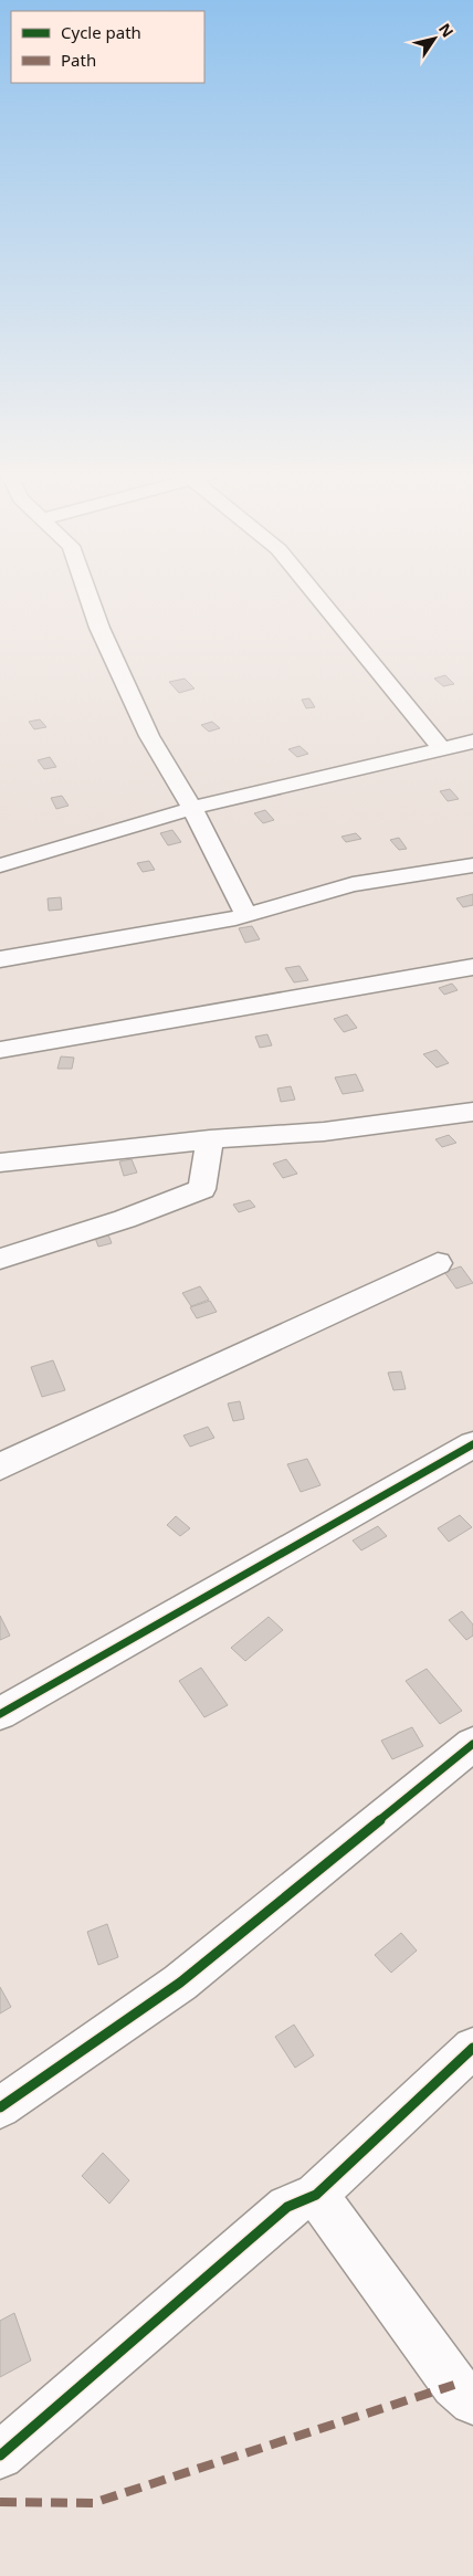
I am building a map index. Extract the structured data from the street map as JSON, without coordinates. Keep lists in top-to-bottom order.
{
  "legend": ["Cycle path", "Path"],
  "north": "top right"
}
